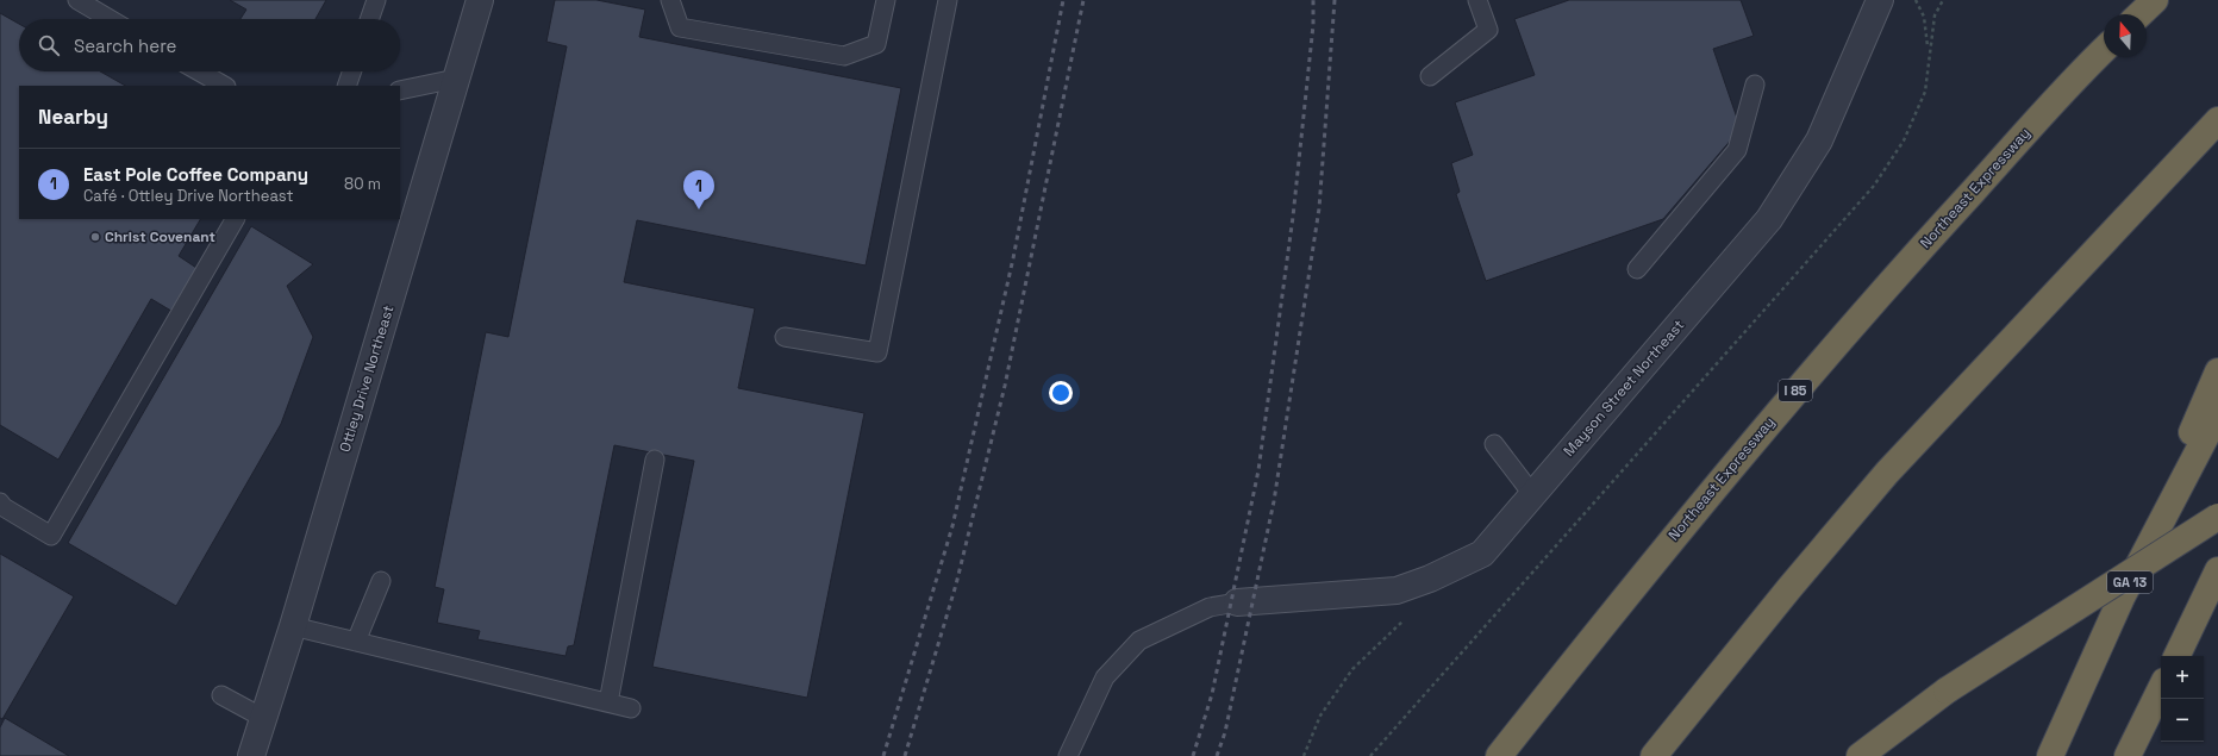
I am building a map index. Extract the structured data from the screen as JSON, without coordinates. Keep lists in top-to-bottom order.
{
  "streets": {
    "highway": ["Northeast Expressway", "I 85", "GA 13"],
    "street": ["Ottley Drive Northeast", "Mayson Street Northeast"]
  },
  "places": ["Christ Covenant"],
  "north": "top",
  "page": {
    "search": "Search here",
    "heading": "Nearby",
    "list": [
      {
        "mark": "1",
        "name": "East Pole Coffee Company",
        "note": "Café · Ottley Drive Northeast",
        "value": "80 m"
      }
    ],
    "pins": "1",
    "map_buttons": ["+", "−"]
  }
}
